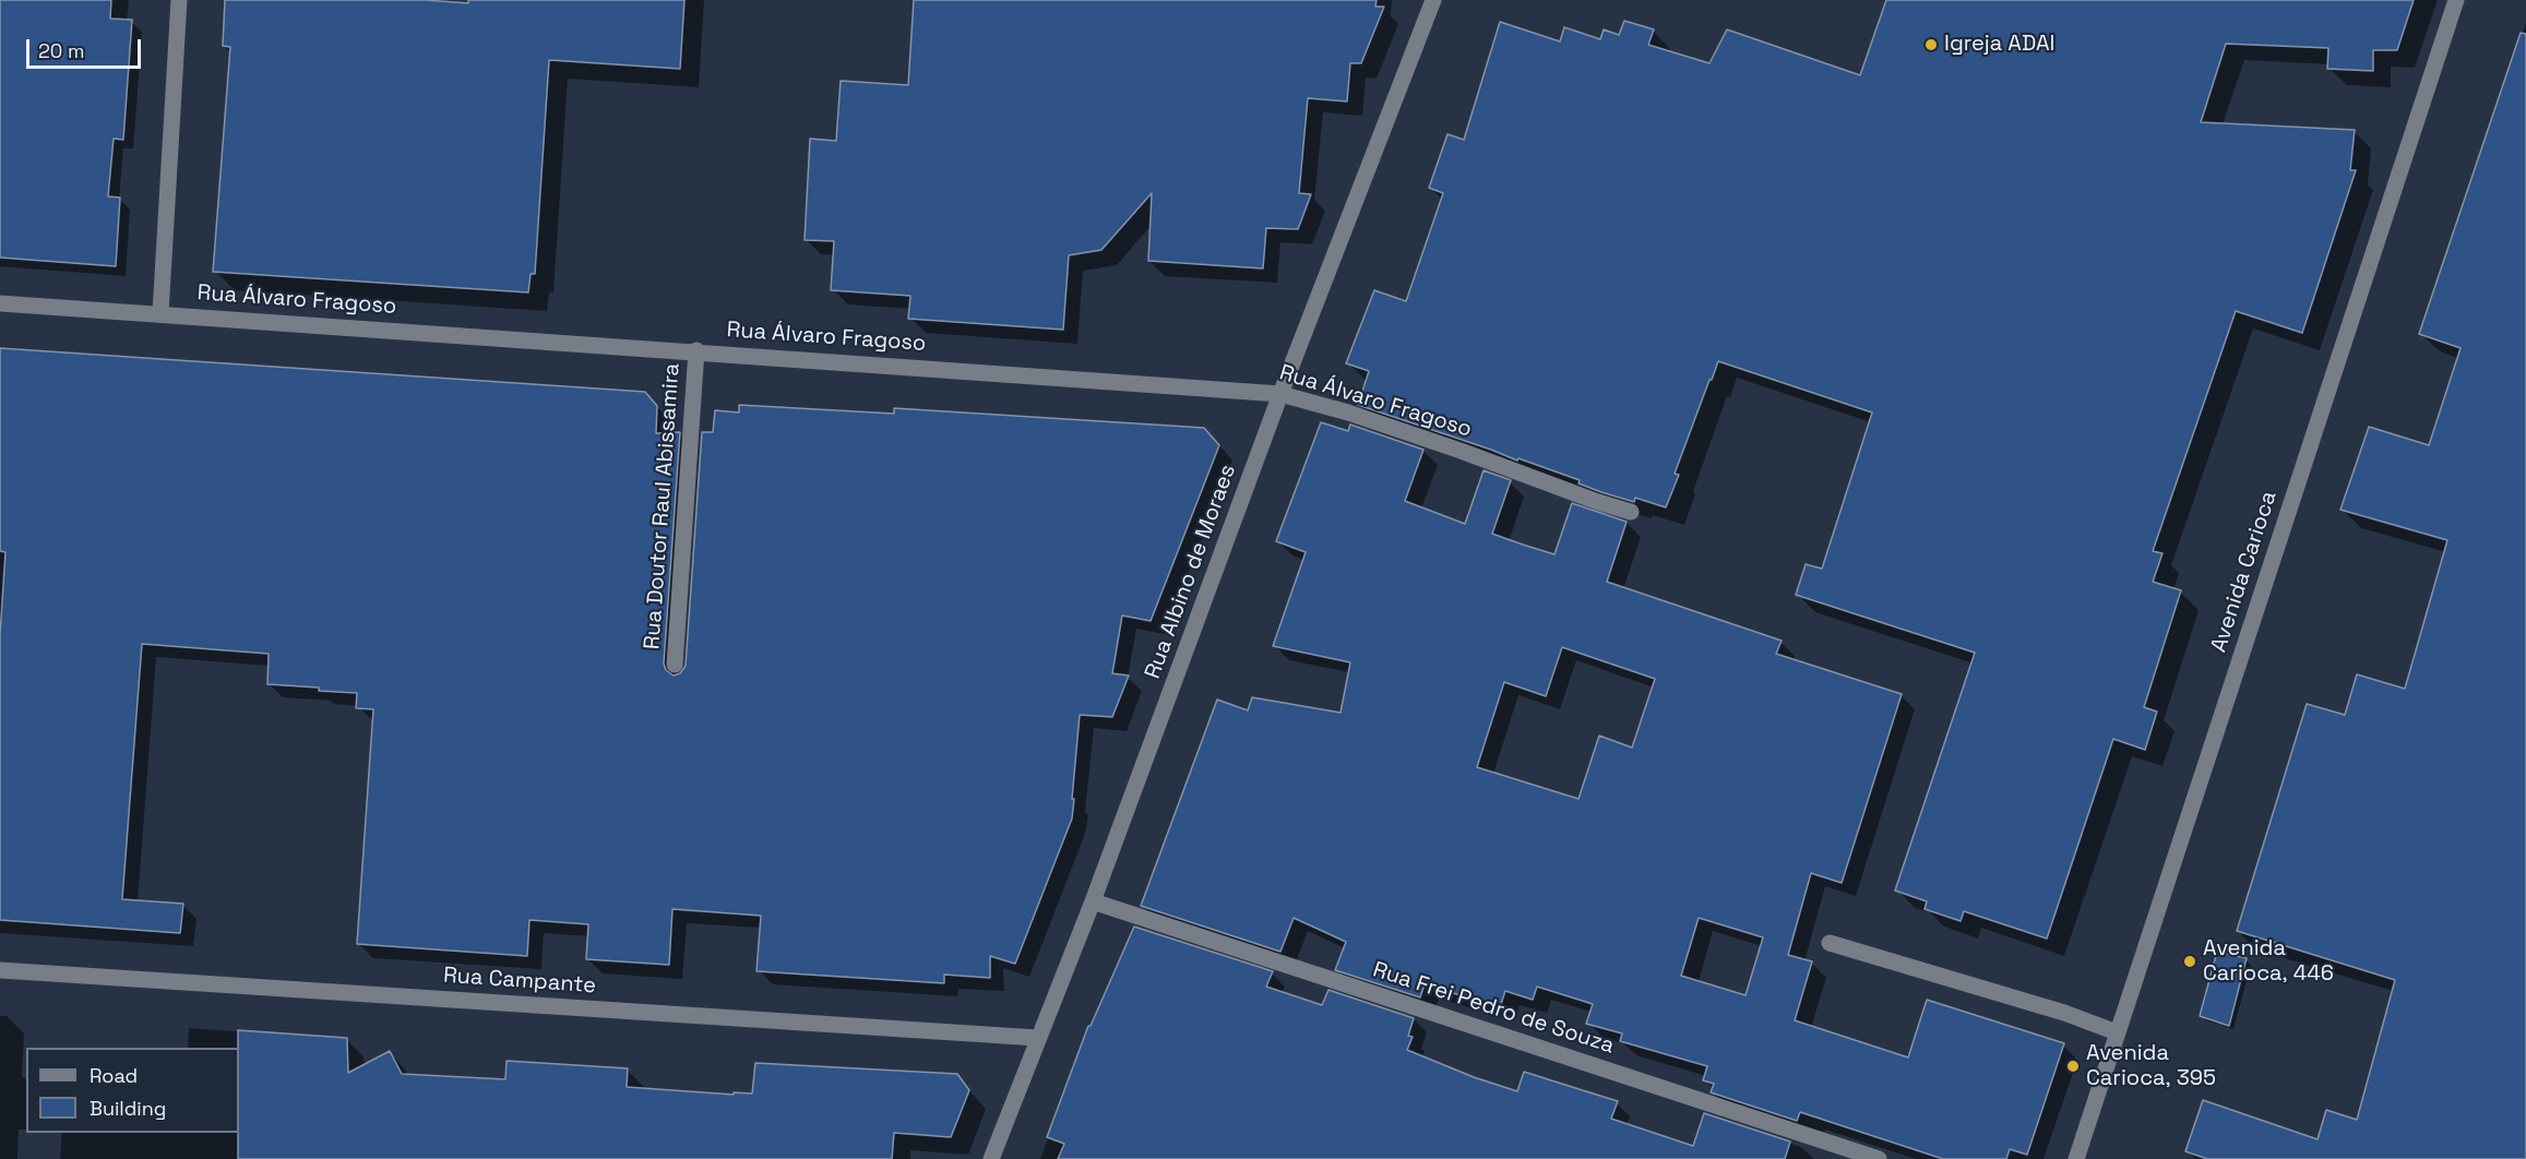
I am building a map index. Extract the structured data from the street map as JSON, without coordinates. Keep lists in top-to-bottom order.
{
  "streets": {
    "street": [
      "Rua Álvaro Fragoso",
      "Rua Doutor Raul Abissamira",
      "Rua Albino de Moraes",
      "Avenida Carioca",
      "Rua Campante",
      "Rua Frei Pedro de Souza"
    ]
  },
  "crossings": [
    ["Rua Álvaro Fragoso", "Rua Doutor Raul Abissamira"],
    ["Rua Álvaro Fragoso", "Rua Albino de Moraes"],
    ["Rua Albino de Moraes", "Rua Campante"],
    ["Rua Albino de Moraes", "Rua Frei Pedro de Souza"]
  ],
  "places": ["Igreja ADAI", "Avenida Carioca, 446", "Avenida Carioca, 395"],
  "legend": ["Road", "Building"],
  "scale_bar": "20 m"
}
